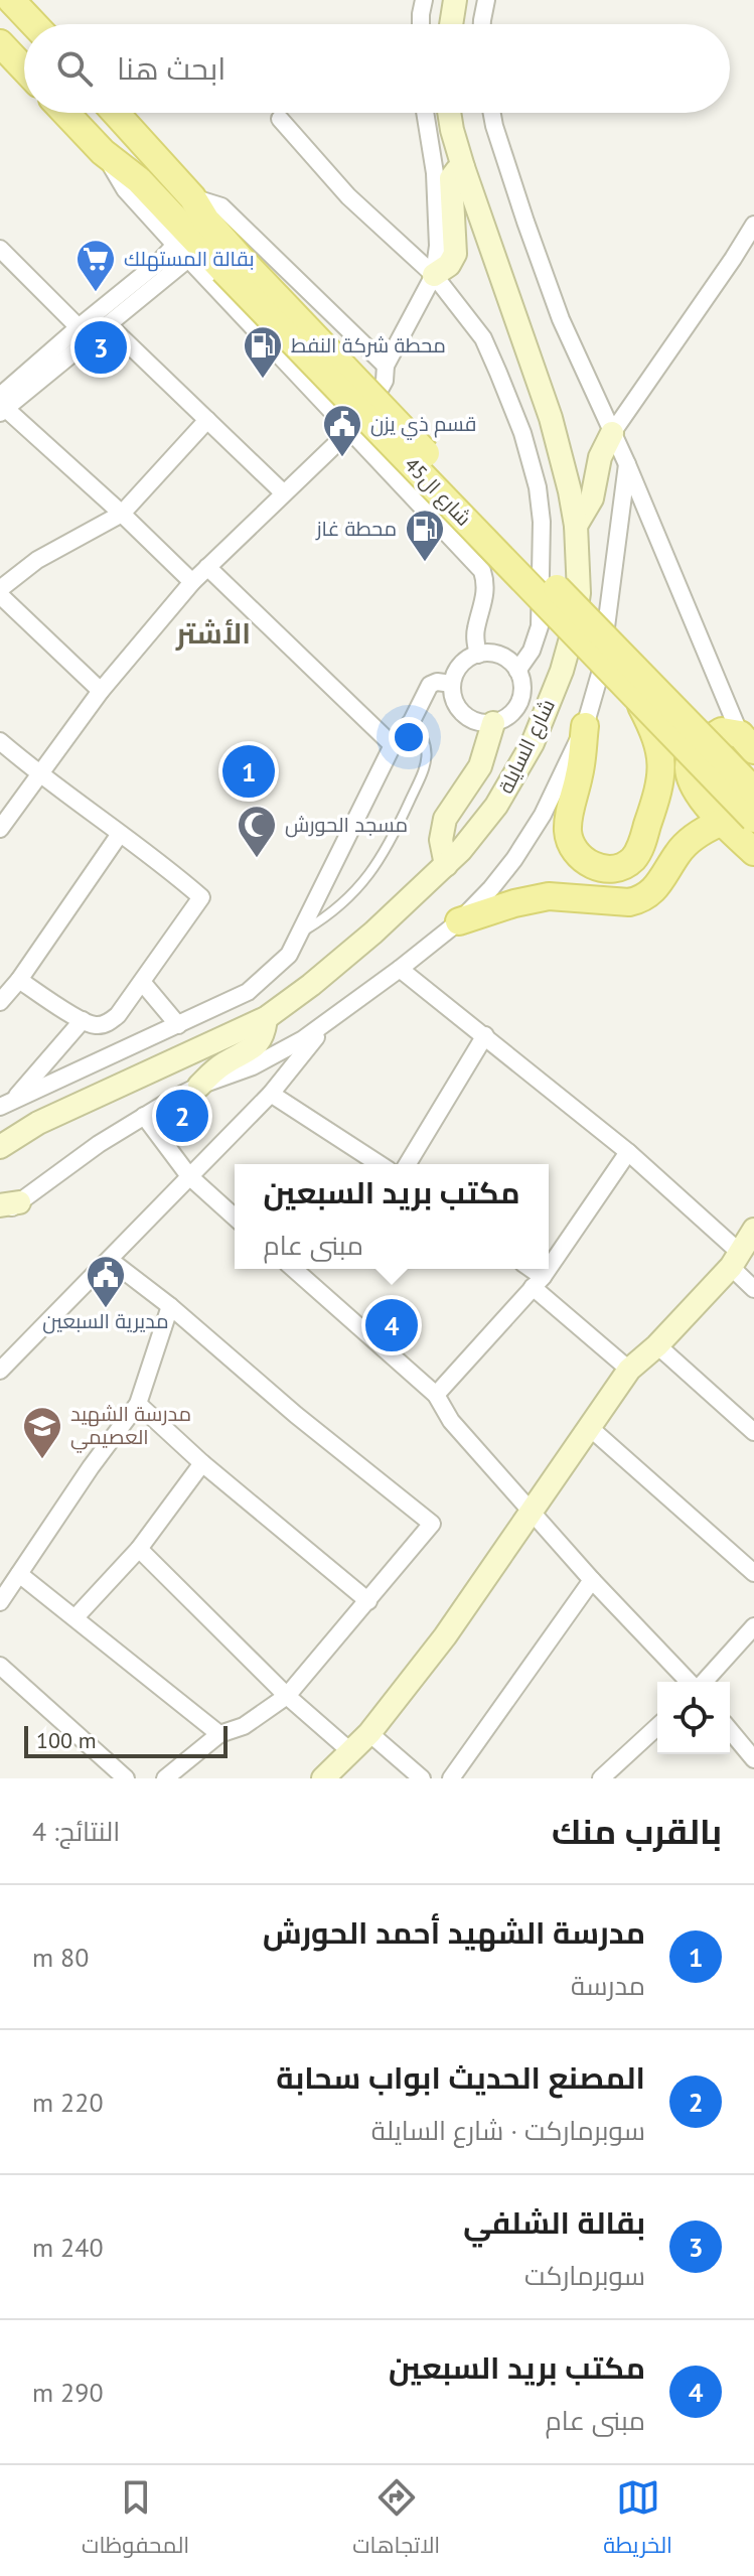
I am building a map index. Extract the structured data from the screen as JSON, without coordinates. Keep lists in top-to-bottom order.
{
  "streets": {
    "main road": ["شارع ال45", "شارع السايلة"]
  },
  "districts": ["الأشتر"],
  "places": {
    "supermarket": ["بقالة المستهلك"],
    "fuel station": ["محطة شركة النفط", "محطة غاز"],
    "public building": ["قسم ذي يزن", "مديرية السبعين"],
    "mosque": ["مسجد الحورش"],
    "school or university": ["مدرسة الشهيد العصيمي"]
  },
  "scale_bar": "100 m",
  "page": {
    "search": "ابحث هنا",
    "pins": [
      "3",
      "1",
      "2",
      "4"
    ],
    "popup": ["مكتب بريد السبعين", "مبنى عام"],
    "scale": "100 m",
    "heading": ["بالقرب منك", "النتائج: 4"],
    "list": [
      {
        "mark": "1",
        "name": "مدرسة الشهيد أحمد الحورش",
        "note": "مدرسة",
        "value": "80 m"
      },
      {
        "mark": "2",
        "name": "المصنع الحديث ابواب سحابة",
        "note": "سوبرماركت · شارع السايلة",
        "value": "220 m"
      },
      {
        "mark": "3",
        "name": "بقالة الشلفي",
        "note": "سوبرماركت",
        "value": "240 m"
      },
      {
        "mark": "4",
        "name": "مكتب بريد السبعين",
        "note": "مبنى عام",
        "value": "290 m"
      }
    ],
    "nav": ["الخريطة", "الاتجاهات", "المحفوظات"]
  }
}
